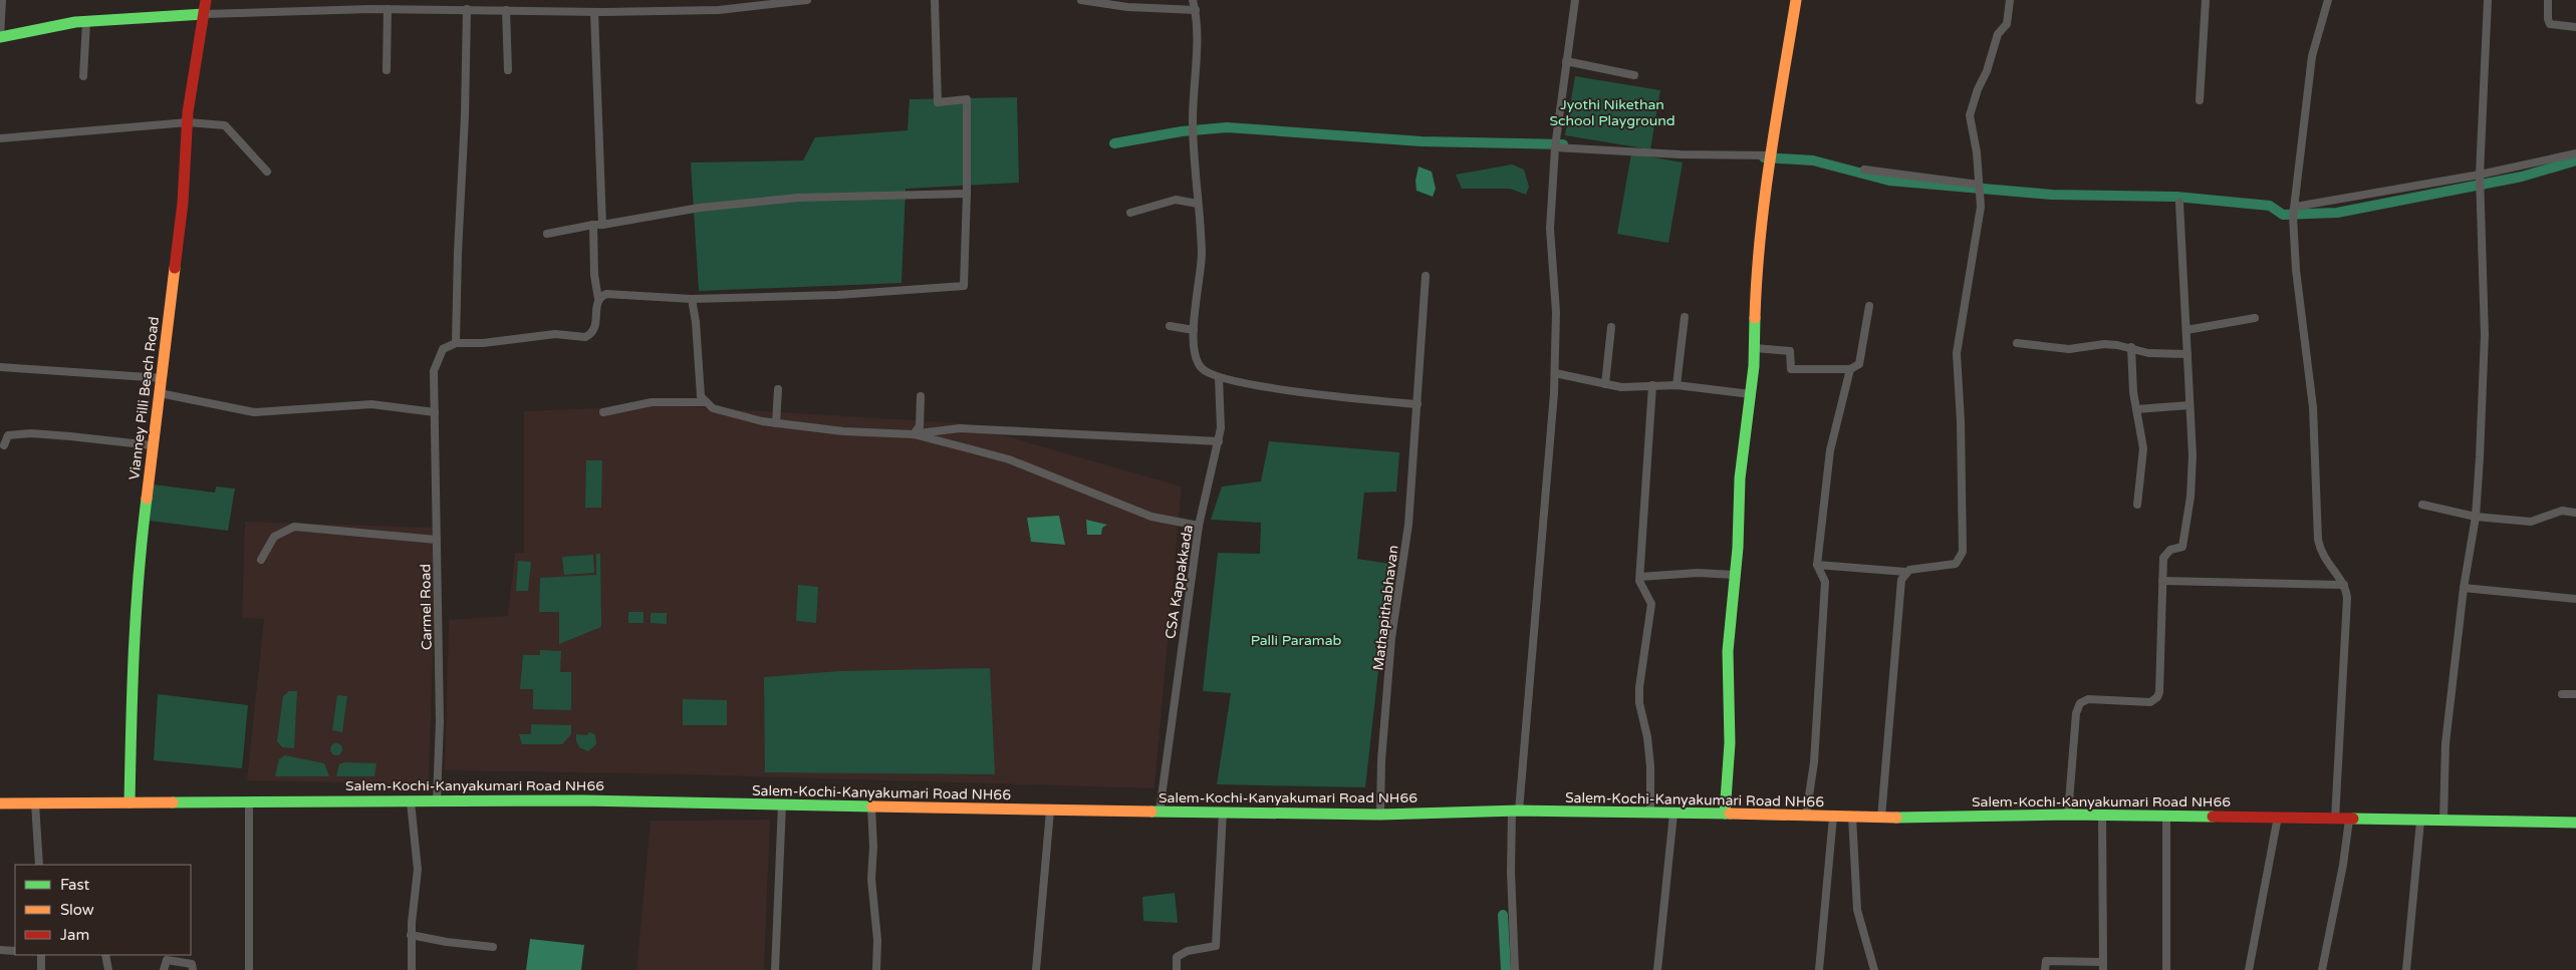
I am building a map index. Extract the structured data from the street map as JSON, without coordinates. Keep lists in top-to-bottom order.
{
  "streets": {
    "main road": ["Vianney Pilli Beach Road", "Salem-Kochi-Kanyakumari Road NH66"],
    "street": ["CSA Kappakkada", "Carmel Road", "Mathapithabhavan"]
  },
  "crossings": [
    ["Vianney Pilli Beach Road", "Salem-Kochi-Kanyakumari Road NH66"],
    ["CSA Kappakkada", "Salem-Kochi-Kanyakumari Road NH66"],
    ["Carmel Road", "Salem-Kochi-Kanyakumari Road NH66"],
    ["Mathapithabhavan", "Salem-Kochi-Kanyakumari Road NH66"]
  ],
  "parks": ["Jyothi Nikethan School Playground", "Palli Paramab"],
  "legend": ["Fast", "Slow", "Jam"]
}
